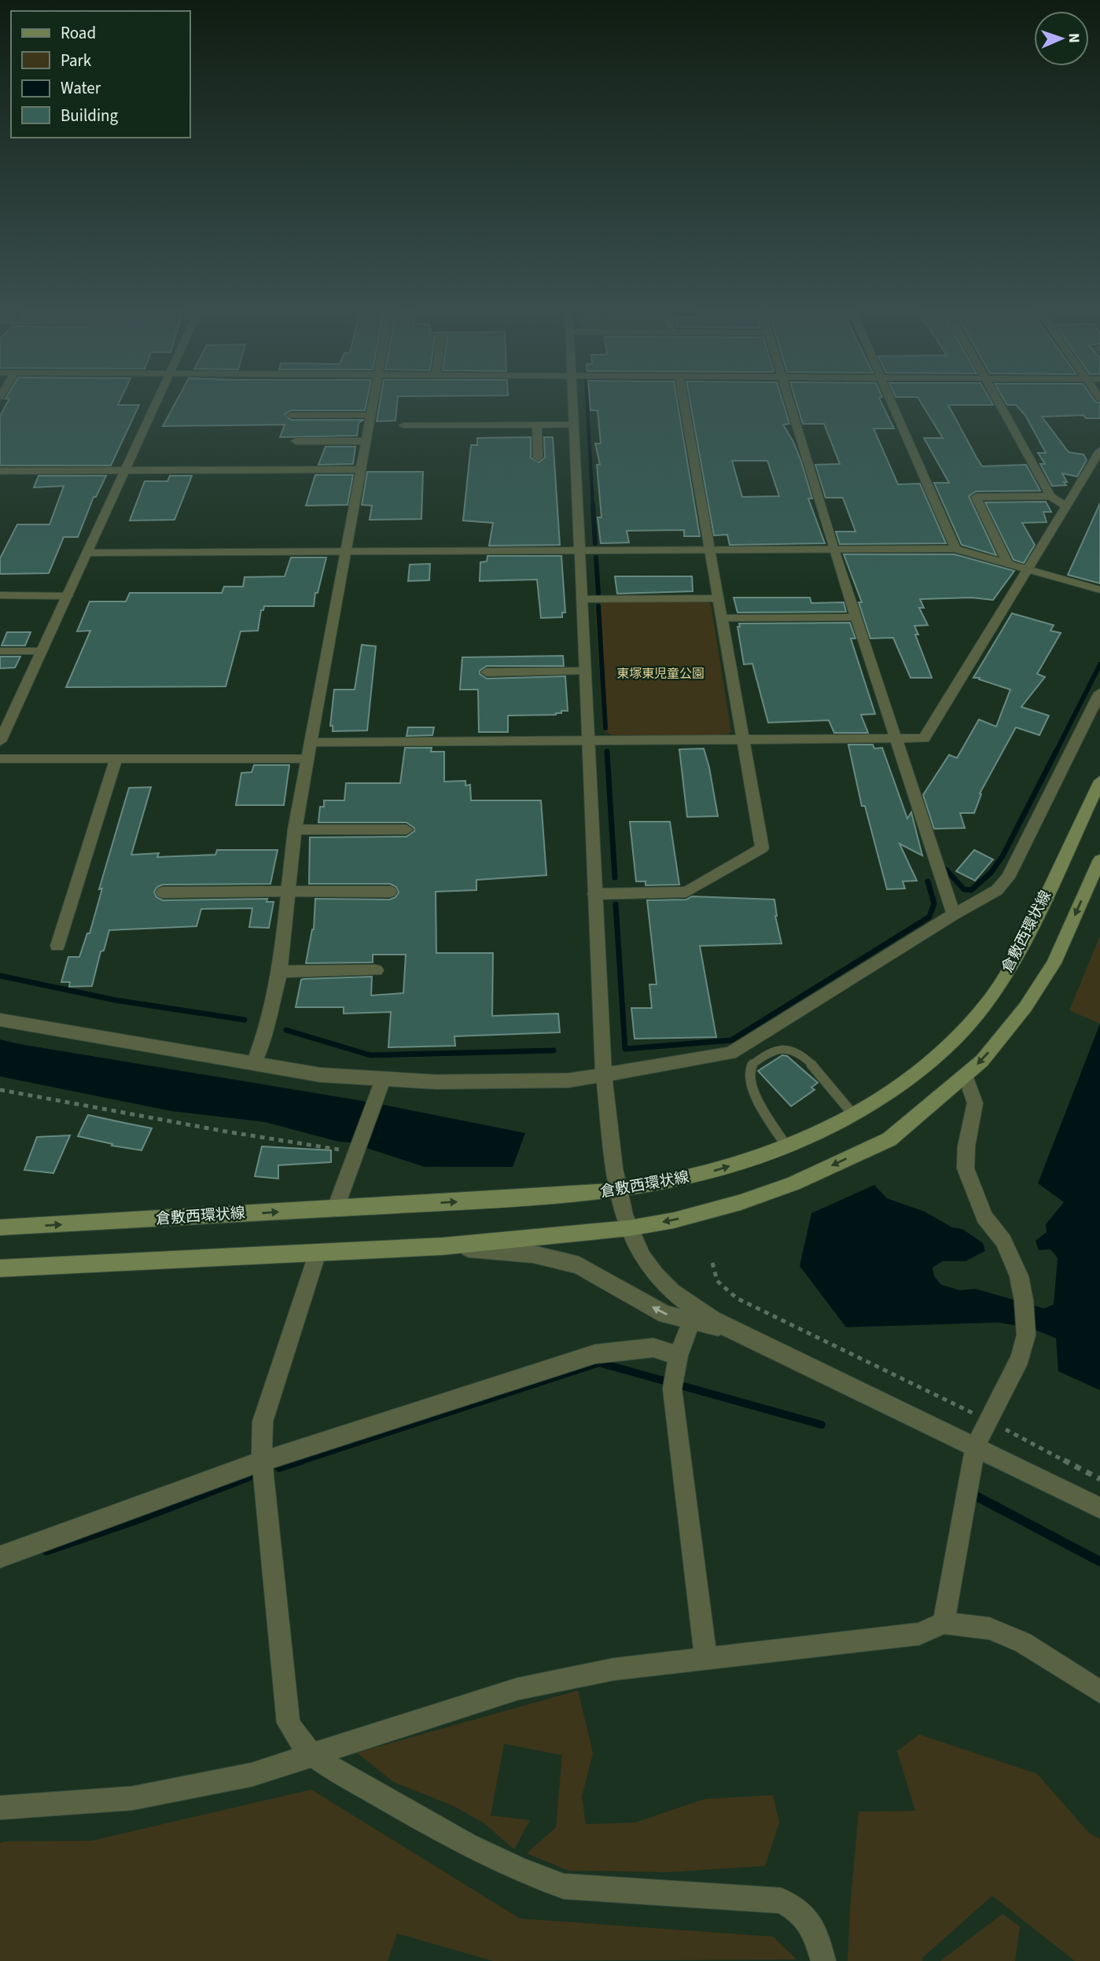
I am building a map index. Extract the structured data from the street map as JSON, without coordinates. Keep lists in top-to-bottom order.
{
  "streets": {
    "main road": ["倉敷西環状線"]
  },
  "parks": ["東塚東児童公園"],
  "legend": [
    "Road",
    "Park",
    "Water",
    "Building"
  ],
  "north": "right"
}
